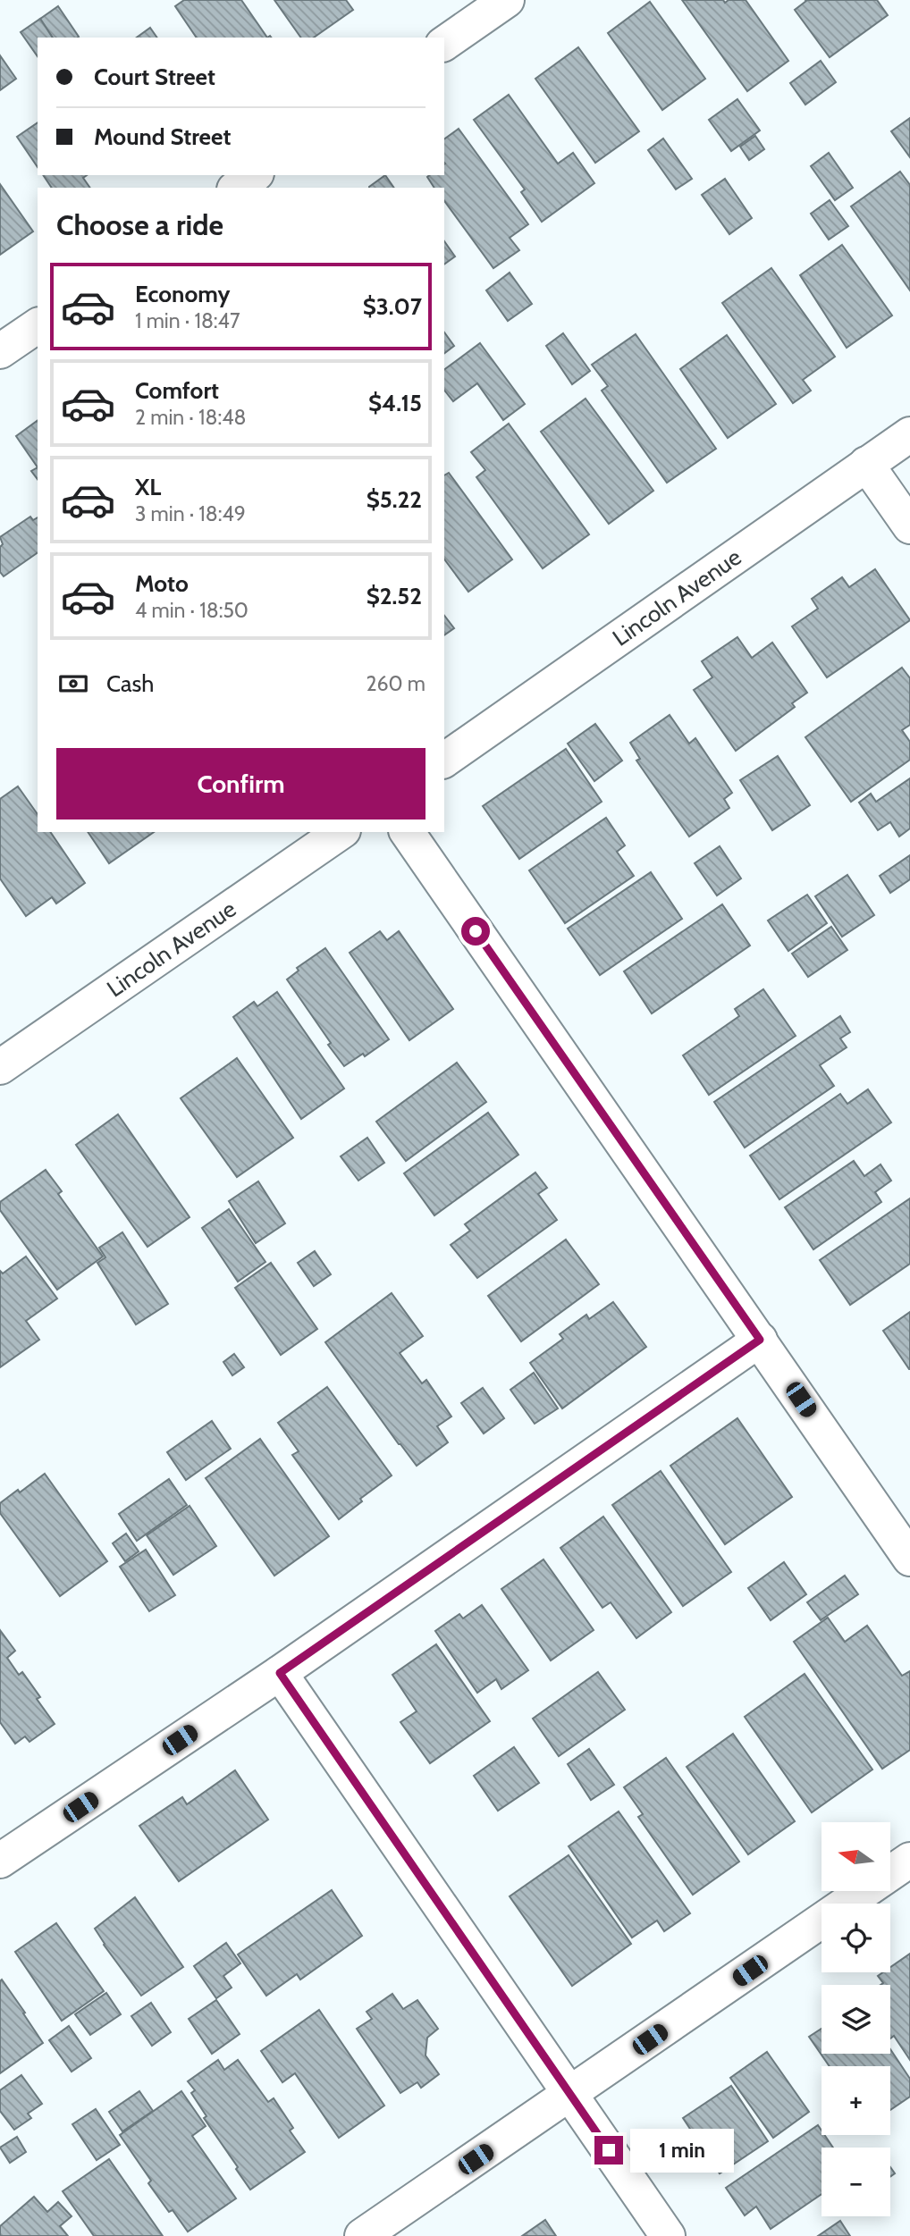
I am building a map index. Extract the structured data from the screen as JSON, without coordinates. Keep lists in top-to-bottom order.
{
  "streets": {
    "street": ["Lincoln Avenue"]
  },
  "north": "left",
  "page": {
    "banner": ["Court Street", "Mound Street"],
    "heading": "Choose a ride",
    "list": [
      {
        "name": "Economy",
        "note": "1 min · 18:47",
        "value": "$3.07"
      },
      {
        "name": "Comfort",
        "note": "2 min · 18:48",
        "value": "$4.15"
      },
      {
        "name": "XL",
        "note": "3 min · 18:49",
        "value": "$5.22"
      },
      {
        "name": "Moto",
        "note": "4 min · 18:50",
        "value": "$2.52"
      }
    ],
    "pay": ["Cash", "260 m"],
    "buttons": "Confirm",
    "map_buttons": ["+", "−"],
    "bubble": "1 min"
  }
}
